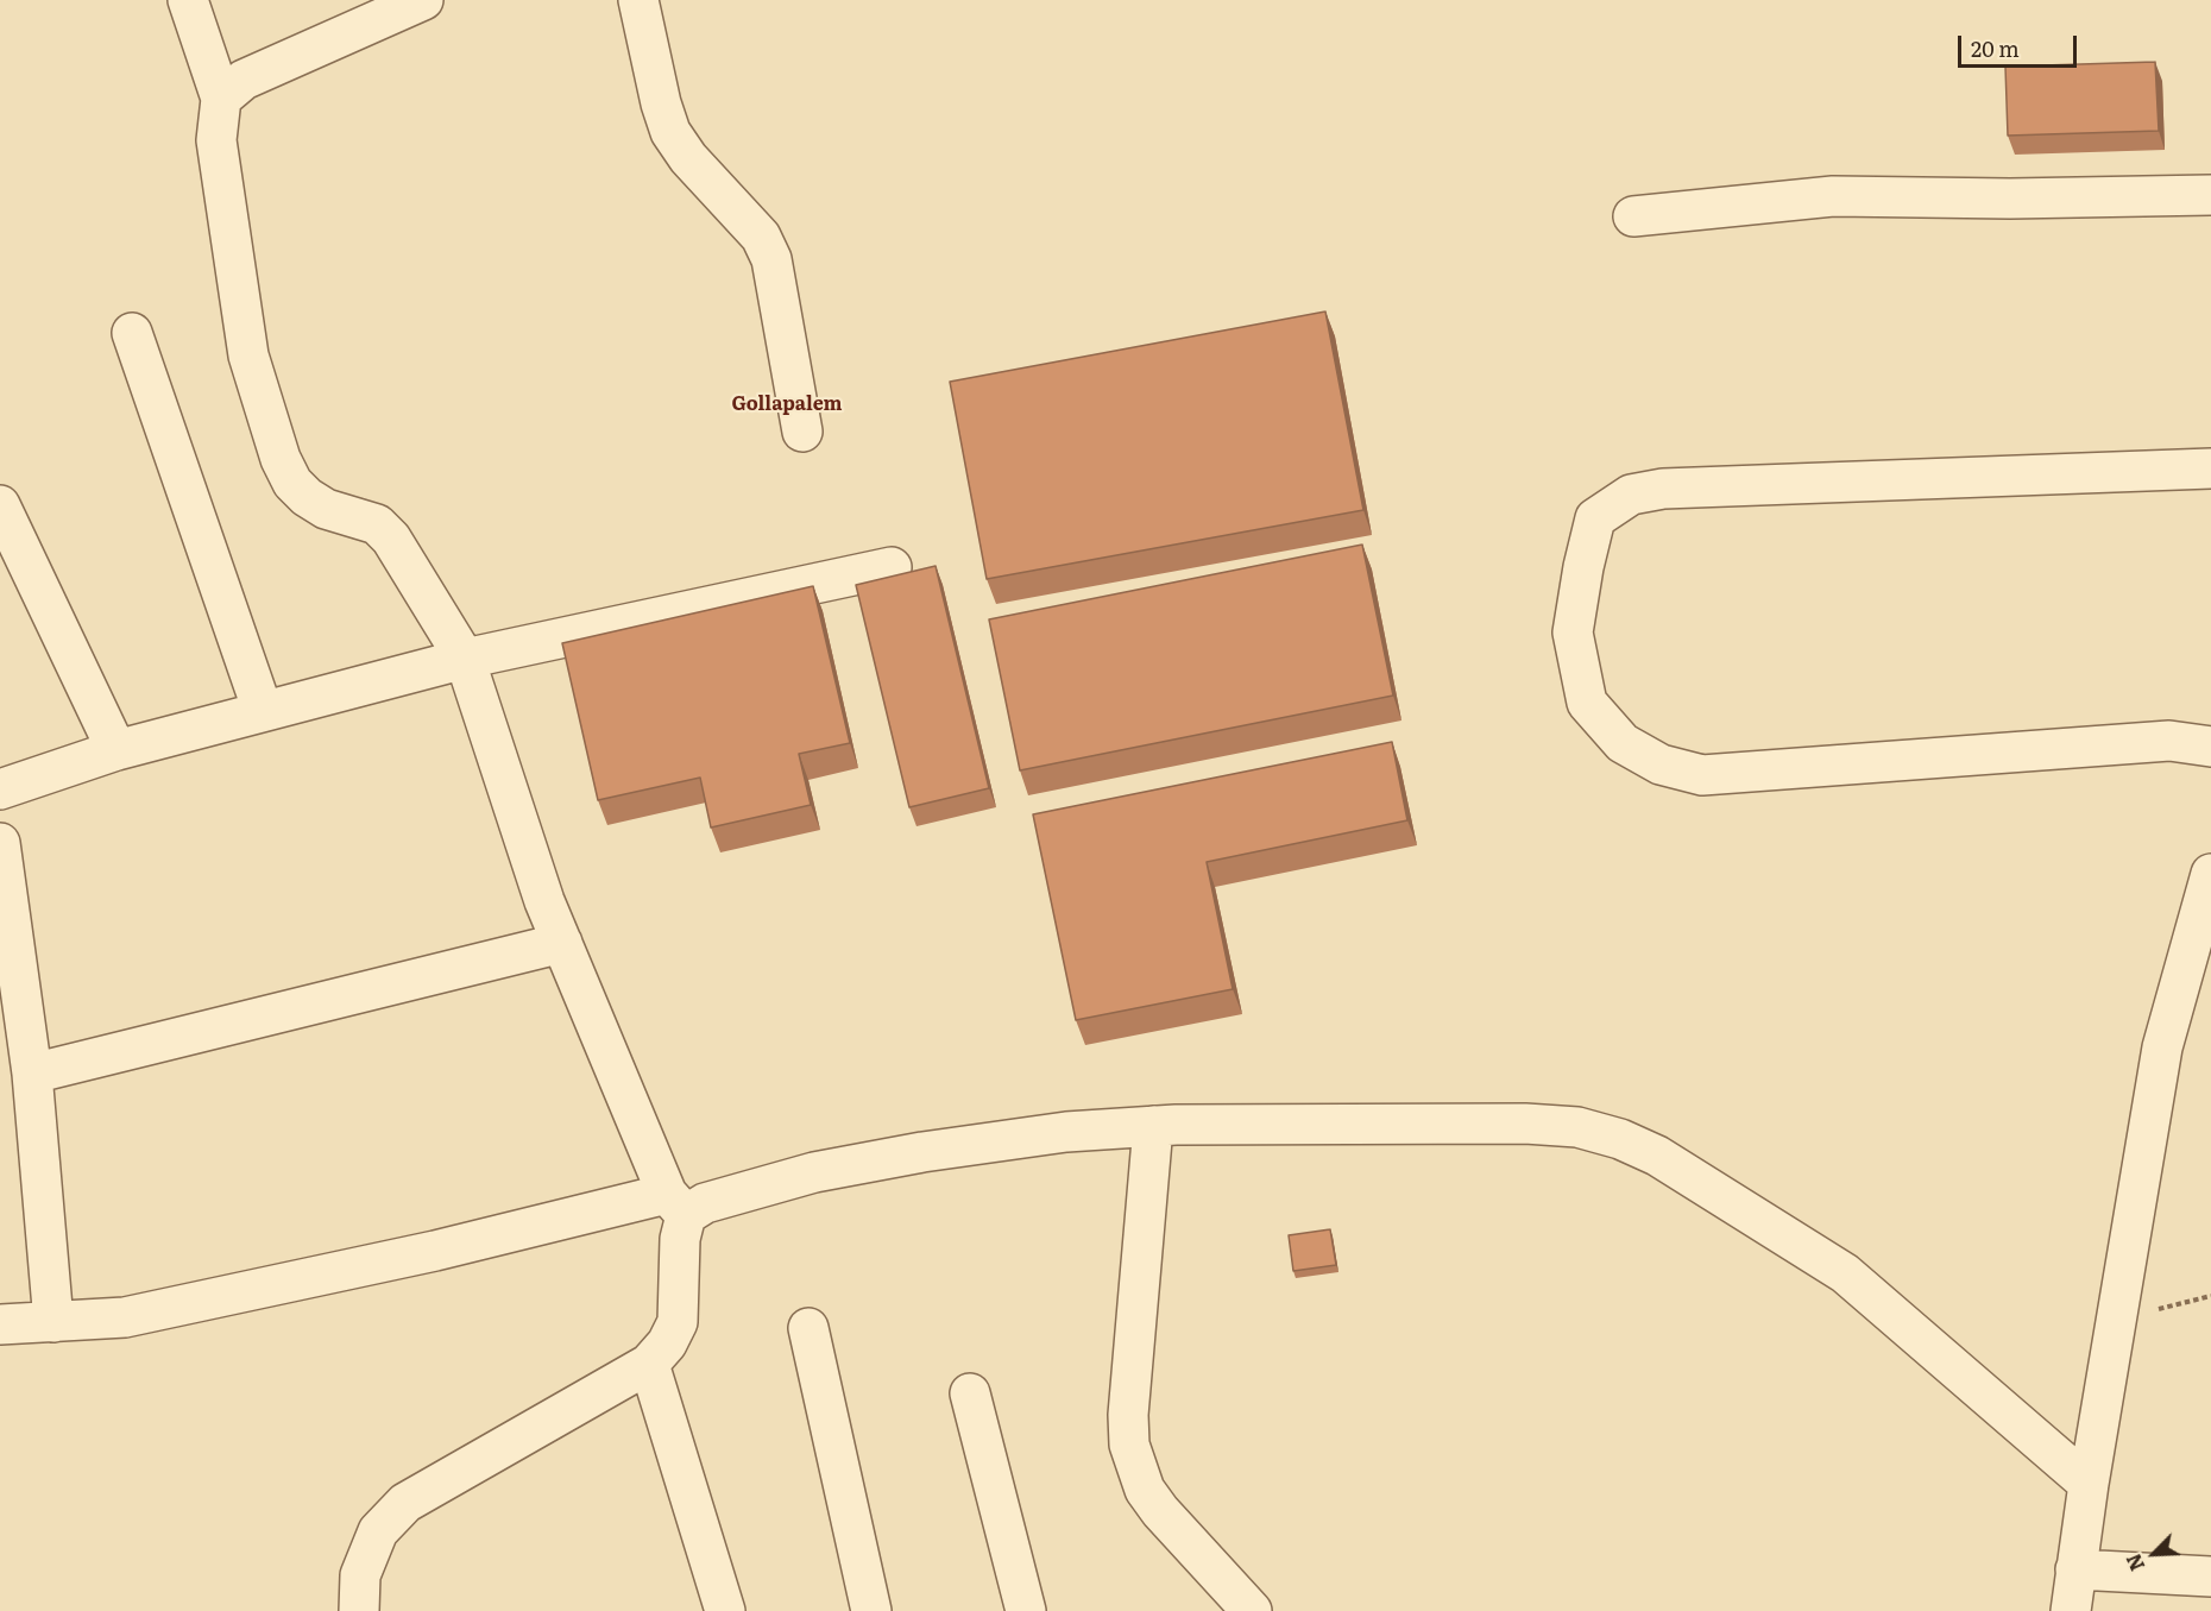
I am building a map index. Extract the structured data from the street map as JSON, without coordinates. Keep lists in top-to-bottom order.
{
  "districts": ["Gollapalem"],
  "scale_bar": "20 m",
  "north": "bottom left"
}
